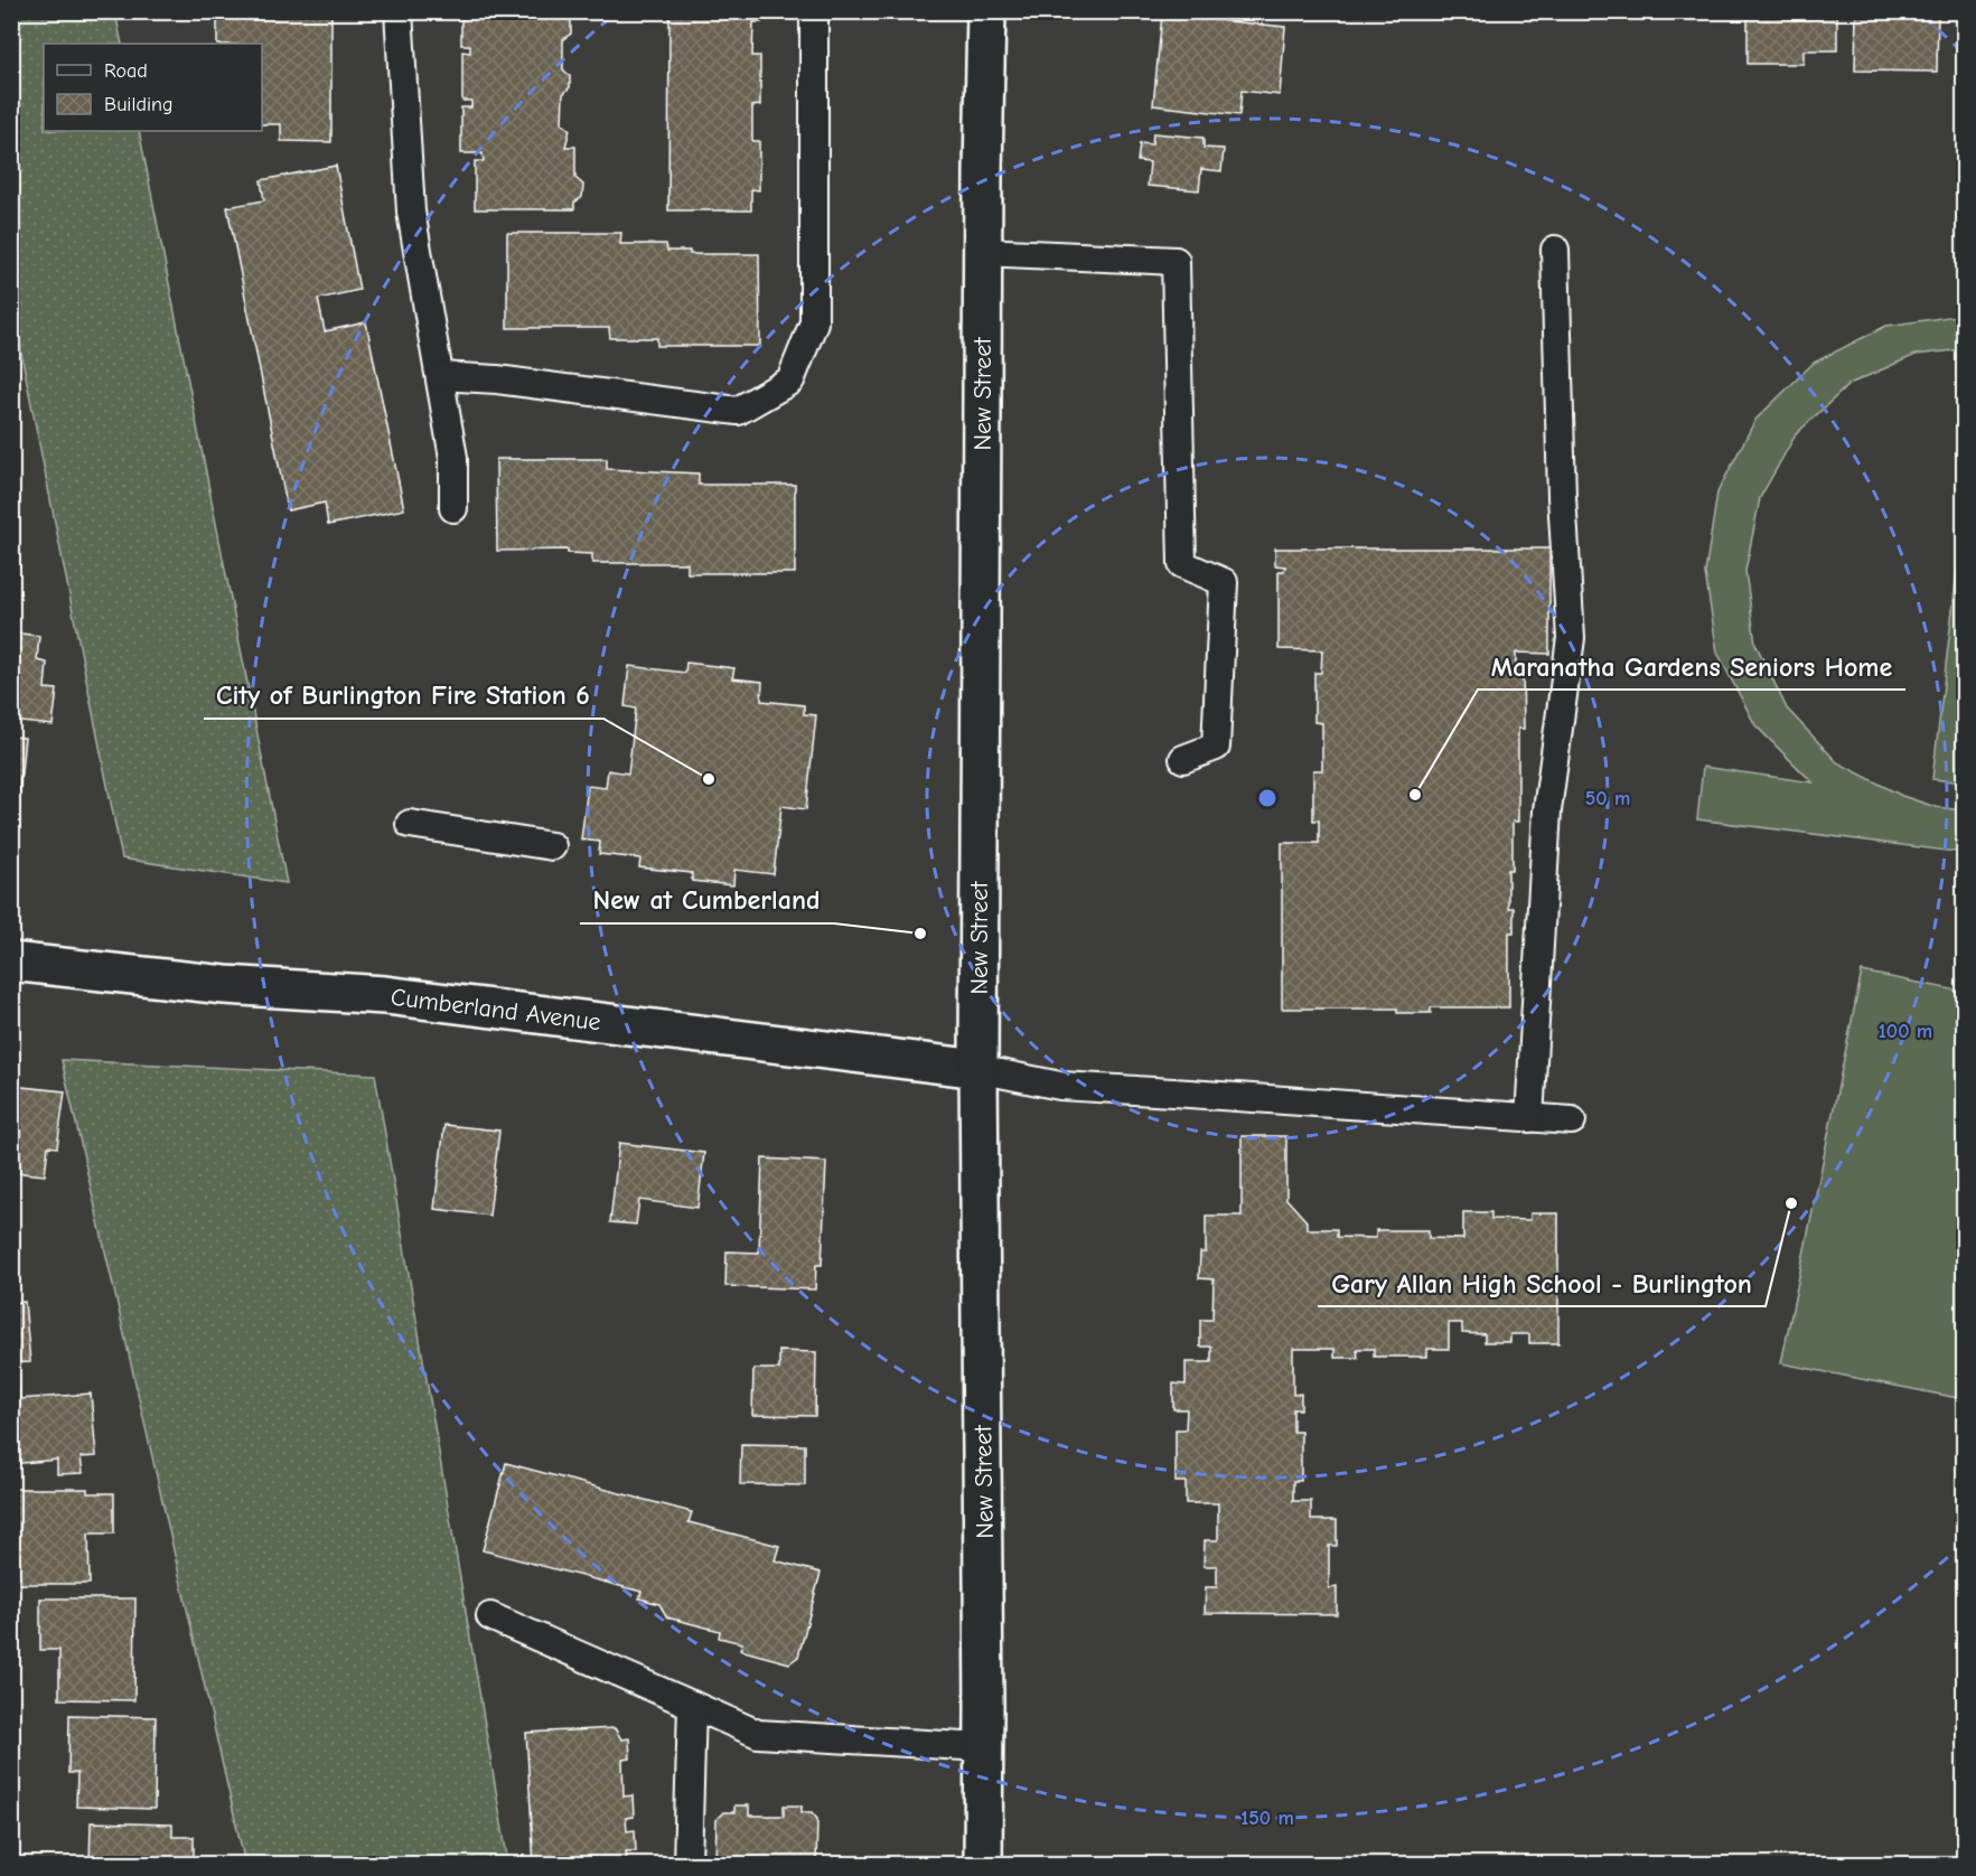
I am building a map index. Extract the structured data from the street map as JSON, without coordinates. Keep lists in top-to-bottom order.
{
  "streets": {
    "main road": ["New Street", "Cumberland Avenue"]
  },
  "crossings": [
    ["New Street", "Cumberland Avenue"]
  ],
  "places": [
    "City of Burlington Fire Station 6",
    "Maranatha Gardens Seniors Home",
    "New at Cumberland",
    "Gary Allan High School - Burlington"
  ],
  "legend": ["Road", "Building"],
  "rings": ["50 m", "100 m", "150 m"]
}
